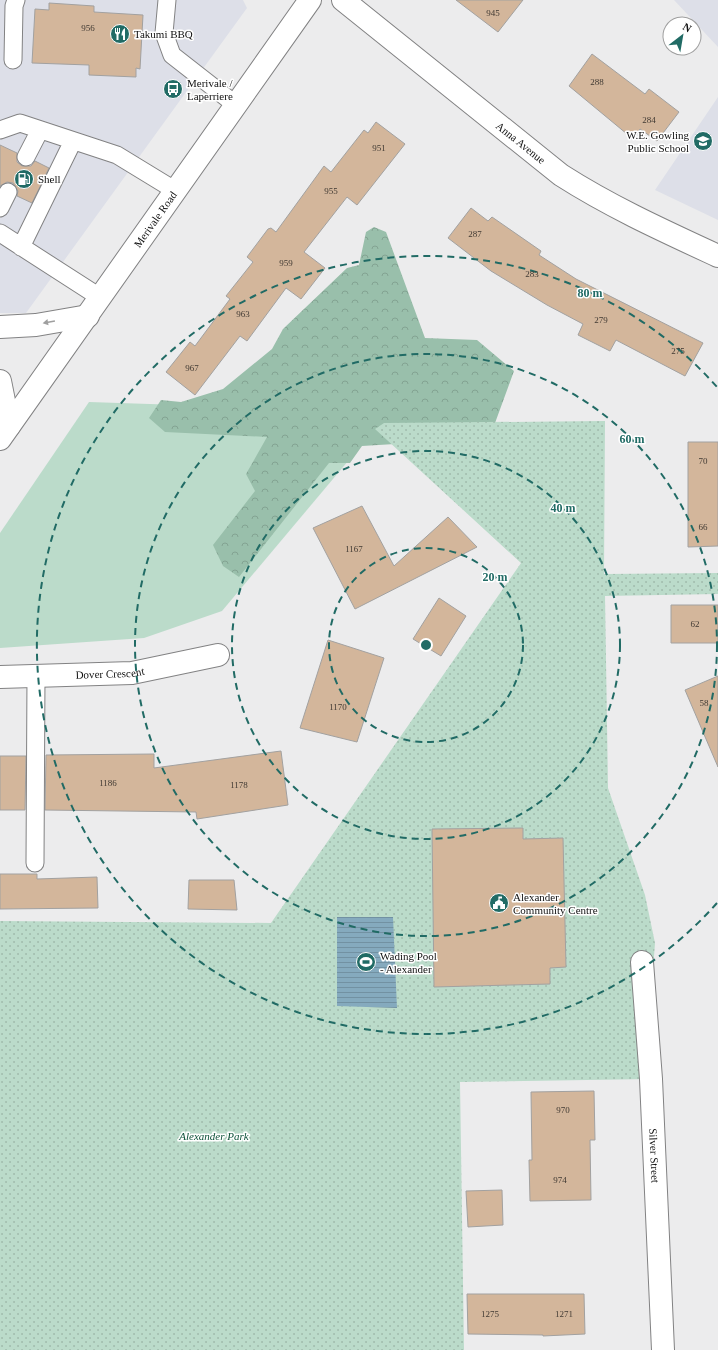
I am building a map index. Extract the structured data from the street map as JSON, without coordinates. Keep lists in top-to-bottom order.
{
  "streets": {
    "street": [
      "Anna Avenue",
      "Merivale Road",
      "Dover Crescent",
      "Silver Street"
    ]
  },
  "parks": ["Alexander Park"],
  "places": {
    "restaurant": ["Takumi BBQ"],
    "bus stop": ["Merivale / Laperriere"],
    "school or university": ["W.E. Gowling Public School"],
    "fuel station": ["Shell"],
    "public building": ["Alexander Community Centre"],
    "sports": ["Wading Pool - Alexander"]
  },
  "house_numbers": [
    "945",
    "956",
    "288",
    "284",
    "951",
    "955",
    "287",
    "959",
    "283",
    "963",
    "279",
    "275",
    "967",
    "70",
    "66",
    "1167",
    "62",
    "58",
    "1170",
    "1186",
    "1178",
    "970",
    "974",
    "1275",
    "1271"
  ],
  "north": "top right",
  "rings": [
    "80 m",
    "60 m",
    "40 m",
    "20 m"
  ]
}
